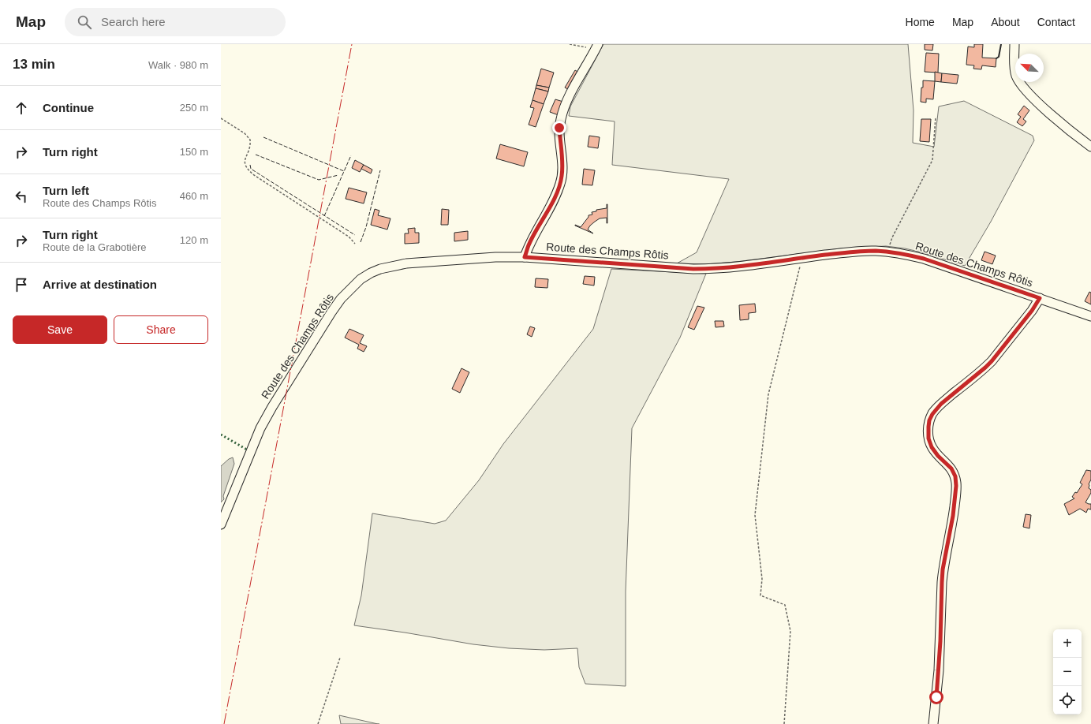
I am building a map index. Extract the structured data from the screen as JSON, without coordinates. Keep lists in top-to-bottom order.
{
  "streets": {
    "street": ["Route des Champs Rôtis"]
  },
  "north": "top left",
  "page": {
    "header": "Map",
    "search": "Search here",
    "nav": [
      "Home",
      "Map",
      "About",
      "Contact"
    ],
    "heading": ["13 min", "Walk · 980 m"],
    "list": [
      ["Continue", "250 m"],
      ["Turn right", "150 m"],
      ["Turn left", "Route des Champs Rôtis", "460 m"],
      ["Turn right", "Route de la Grabotière", "120 m"],
      "Arrive at destination"
    ],
    "buttons": ["Save", "Share"],
    "map_buttons": ["+", "−"]
  }
}
